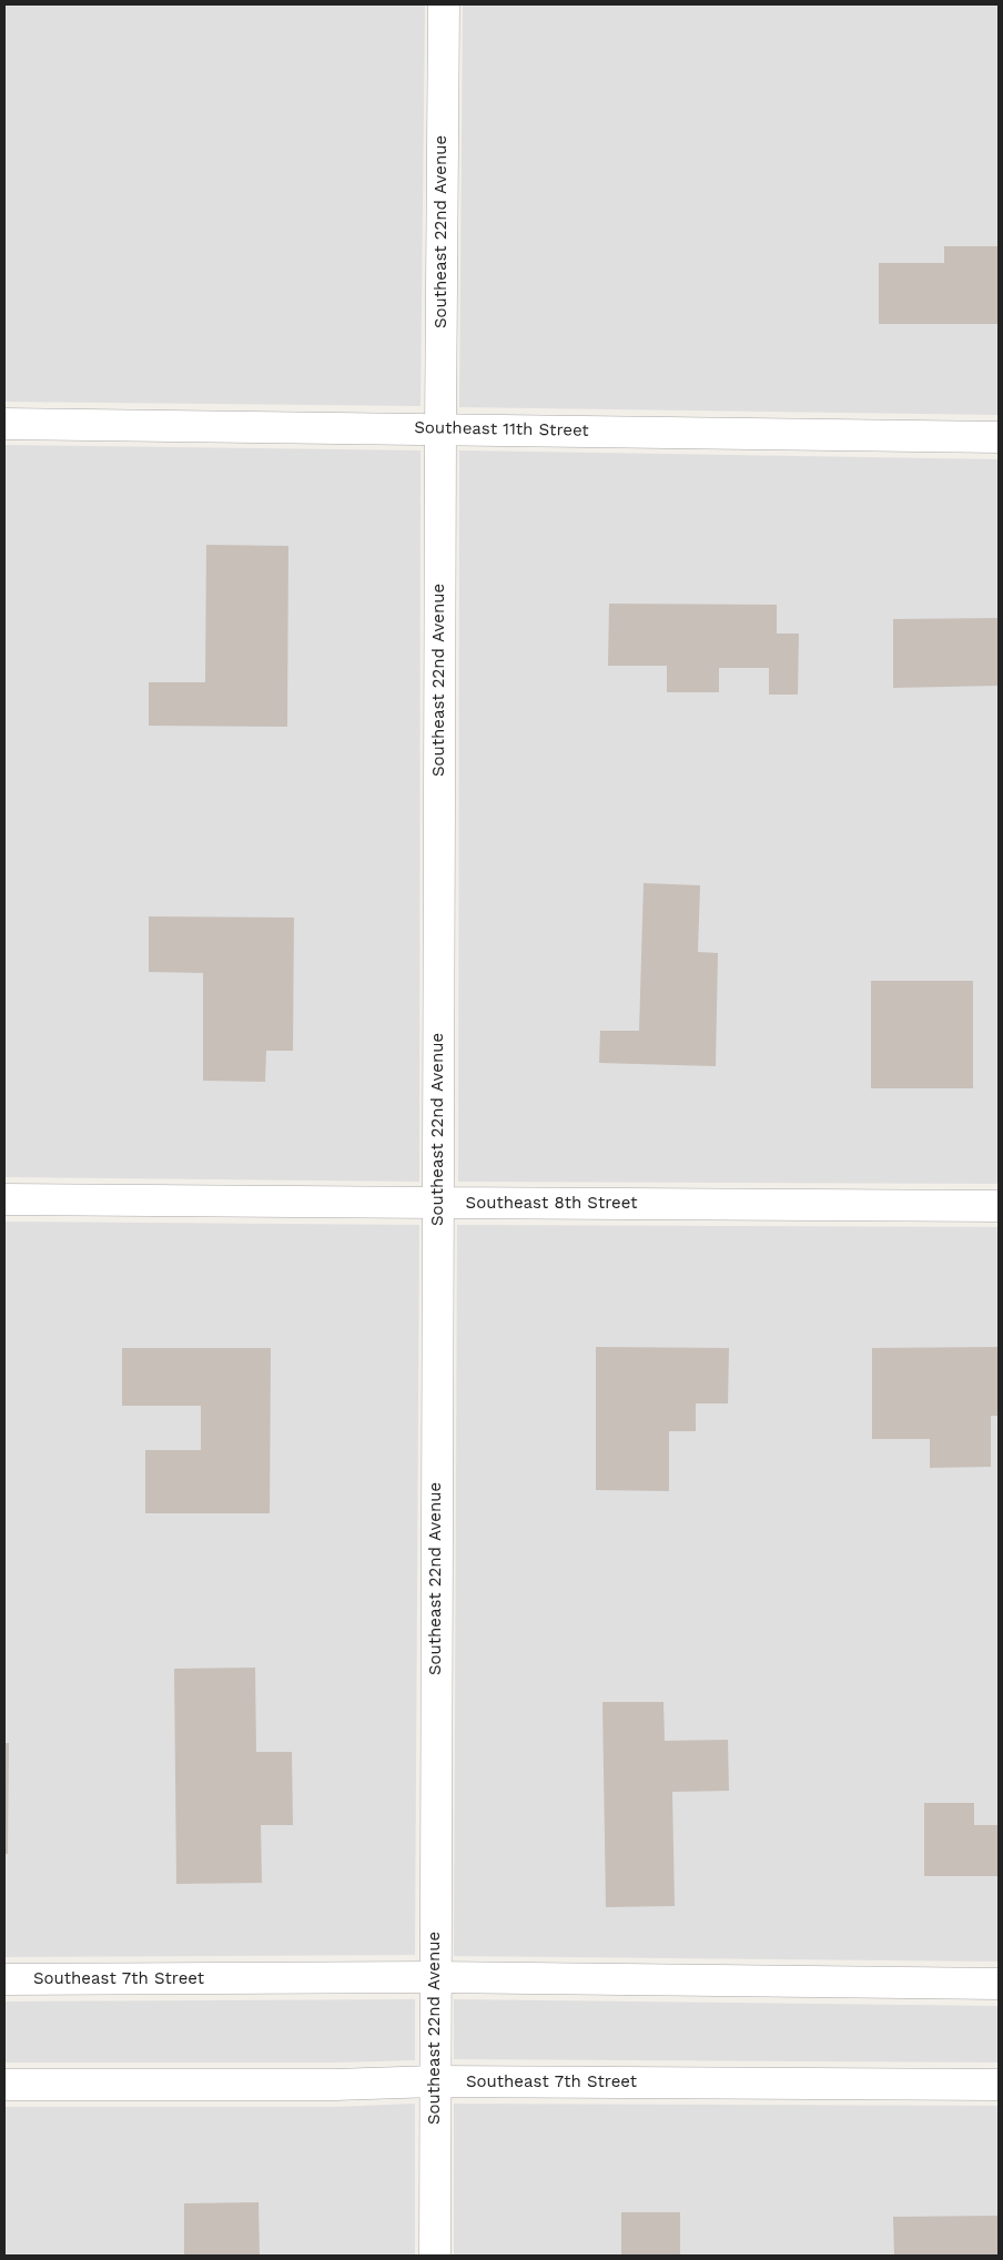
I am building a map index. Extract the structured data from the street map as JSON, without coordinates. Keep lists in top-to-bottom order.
{
  "streets": {
    "street": [
      "Southeast 22nd Avenue",
      "Southeast 11th Street",
      "Southeast 8th Street",
      "Southeast 7th Street"
    ]
  },
  "crossings": [
    ["Southeast 22nd Avenue", "Southeast 11th Street"],
    ["Southeast 22nd Avenue", "Southeast 8th Street"],
    ["Southeast 22nd Avenue", "Southeast 7th Street"]
  ]
}
